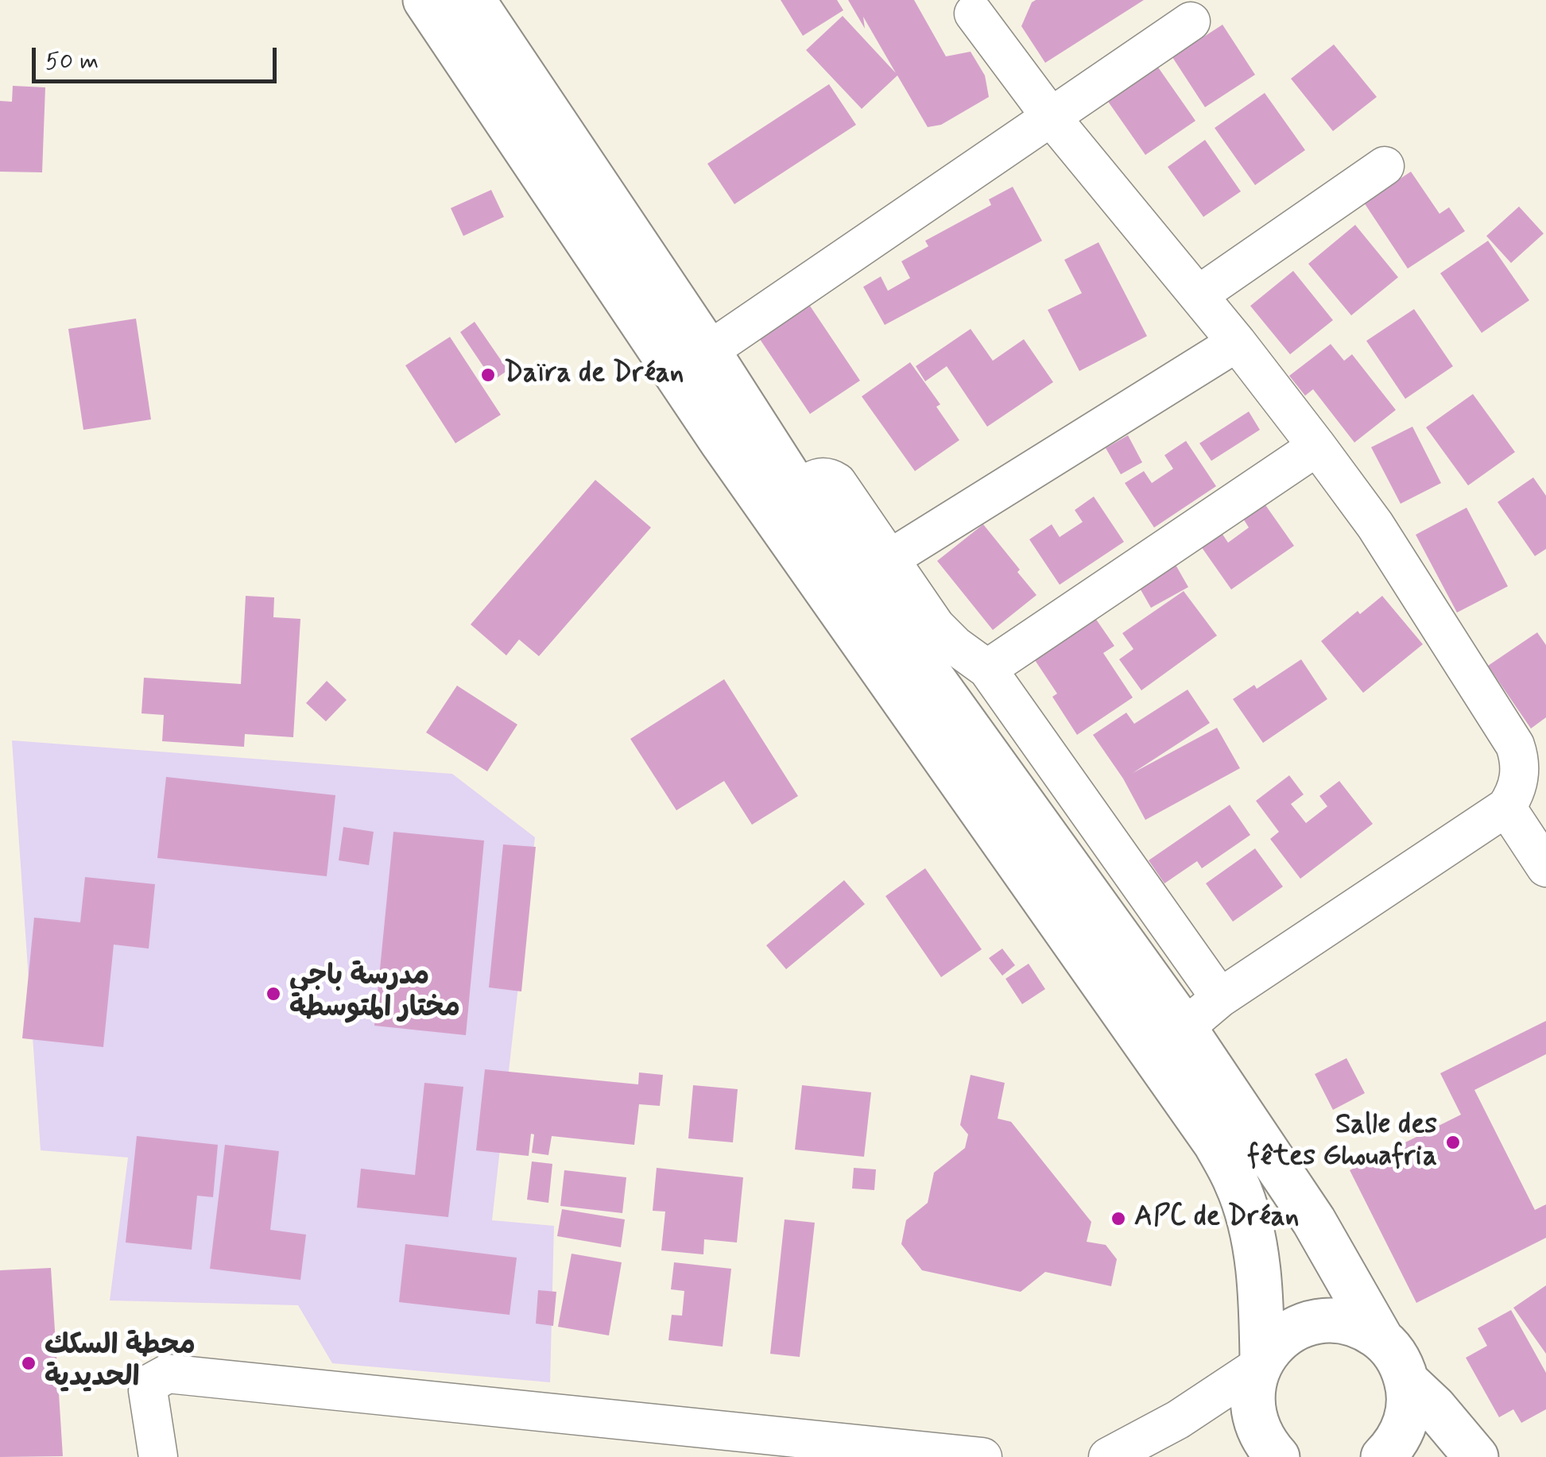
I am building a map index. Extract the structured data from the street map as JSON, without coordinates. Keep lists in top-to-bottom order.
{
  "places": [
    "Daïra de Dréan",
    "مدرسة باجي مختار المتوسطة",
    "Salle des fêtes Ghouafria",
    "APC de Dréan",
    "محطة السكك الحديدية"
  ],
  "scale_bar": "50 m"
}
